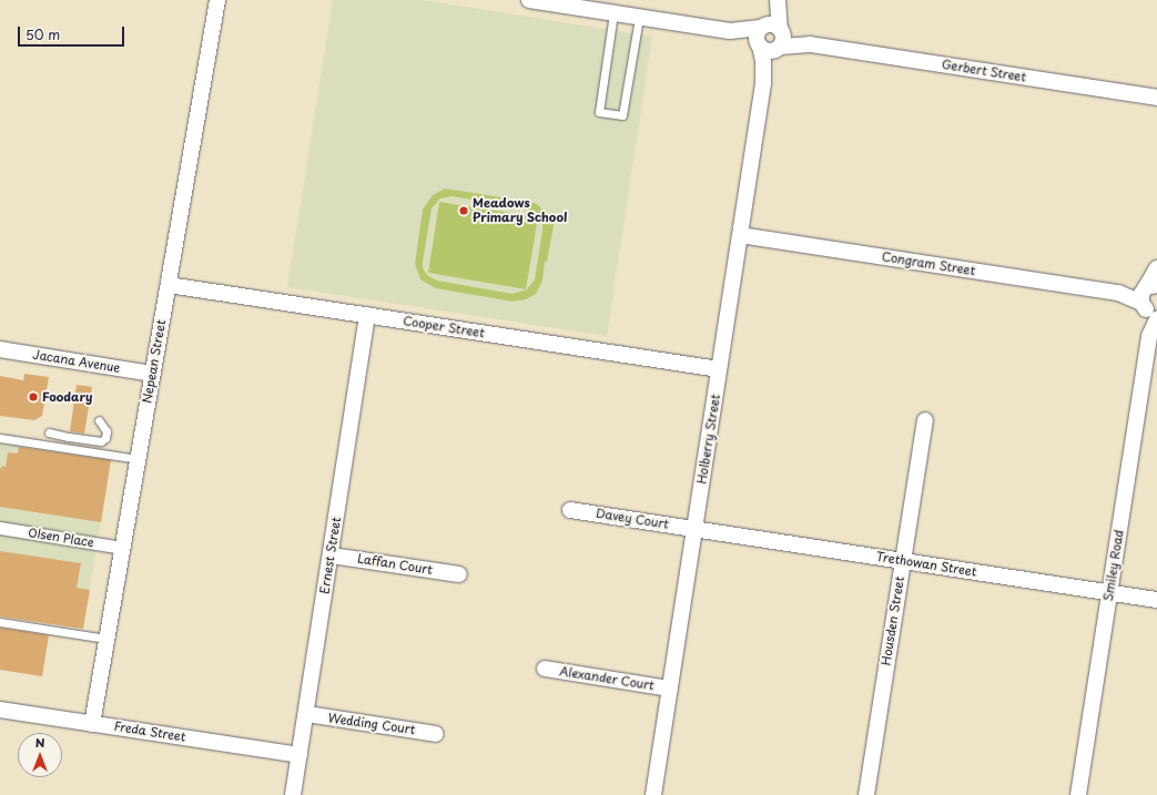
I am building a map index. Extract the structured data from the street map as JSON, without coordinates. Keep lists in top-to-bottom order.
{
  "streets": {
    "street": [
      "Gerbert Street",
      "Congram Street",
      "Cooper Street",
      "Jacana Avenue",
      "Nepean Street",
      "Holberry Street",
      "Davey Court",
      "Olsen Place",
      "Ernest Street",
      "Laffan Court",
      "Trethowan Street",
      "Smiley Road",
      "Housden Street",
      "Alexander Court",
      "Wedding Court",
      "Freda Street"
    ]
  },
  "crossings": [
    ["Gerbert Street", "Holberry Street"],
    ["Congram Street", "Holberry Street"],
    ["Congram Street", "Smiley Road"],
    ["Cooper Street", "Nepean Street"],
    ["Cooper Street", "Holberry Street"],
    ["Cooper Street", "Ernest Street"],
    ["Jacana Avenue", "Nepean Street"],
    ["Nepean Street", "Olsen Place"],
    ["Nepean Street", "Freda Street"],
    ["Holberry Street", "Davey Court"],
    ["Holberry Street", "Trethowan Street"],
    ["Holberry Street", "Alexander Court"],
    ["Davey Court", "Trethowan Street"],
    ["Ernest Street", "Laffan Court"],
    ["Ernest Street", "Wedding Court"],
    ["Ernest Street", "Freda Street"],
    ["Trethowan Street", "Smiley Road"],
    ["Trethowan Street", "Housden Street"]
  ],
  "places": ["Meadows Primary School", "Foodary"],
  "scale_bar": "50 m",
  "north": "top"
}
